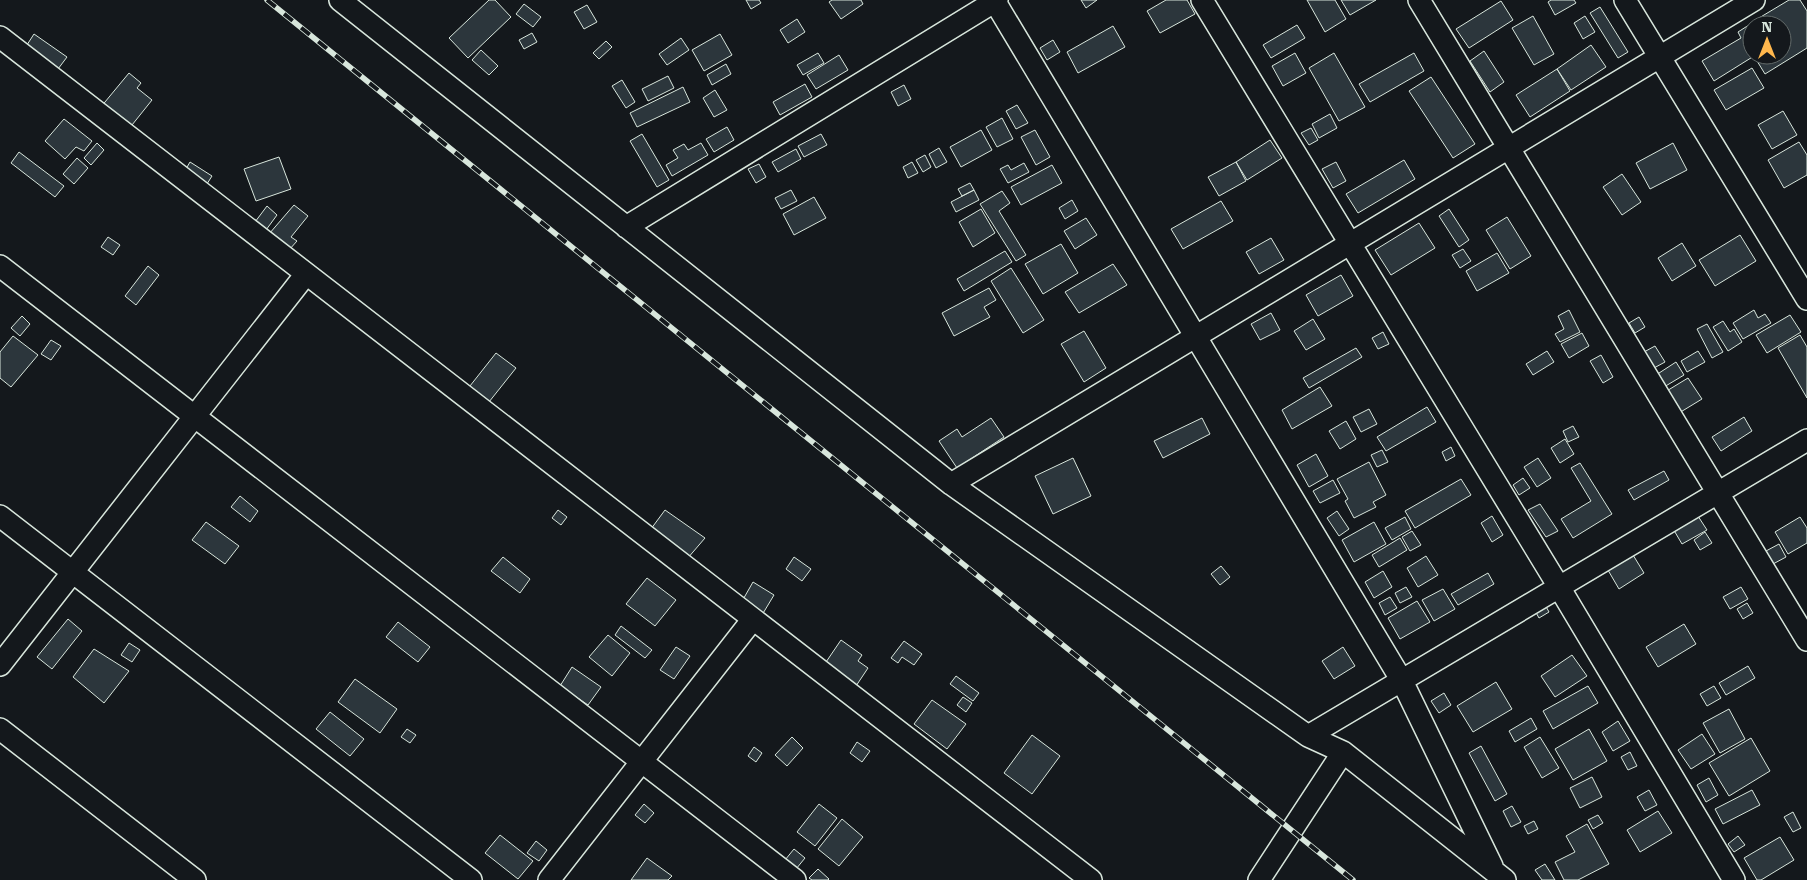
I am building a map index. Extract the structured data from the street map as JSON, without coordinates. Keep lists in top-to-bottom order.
{
  "north": "top"
}
